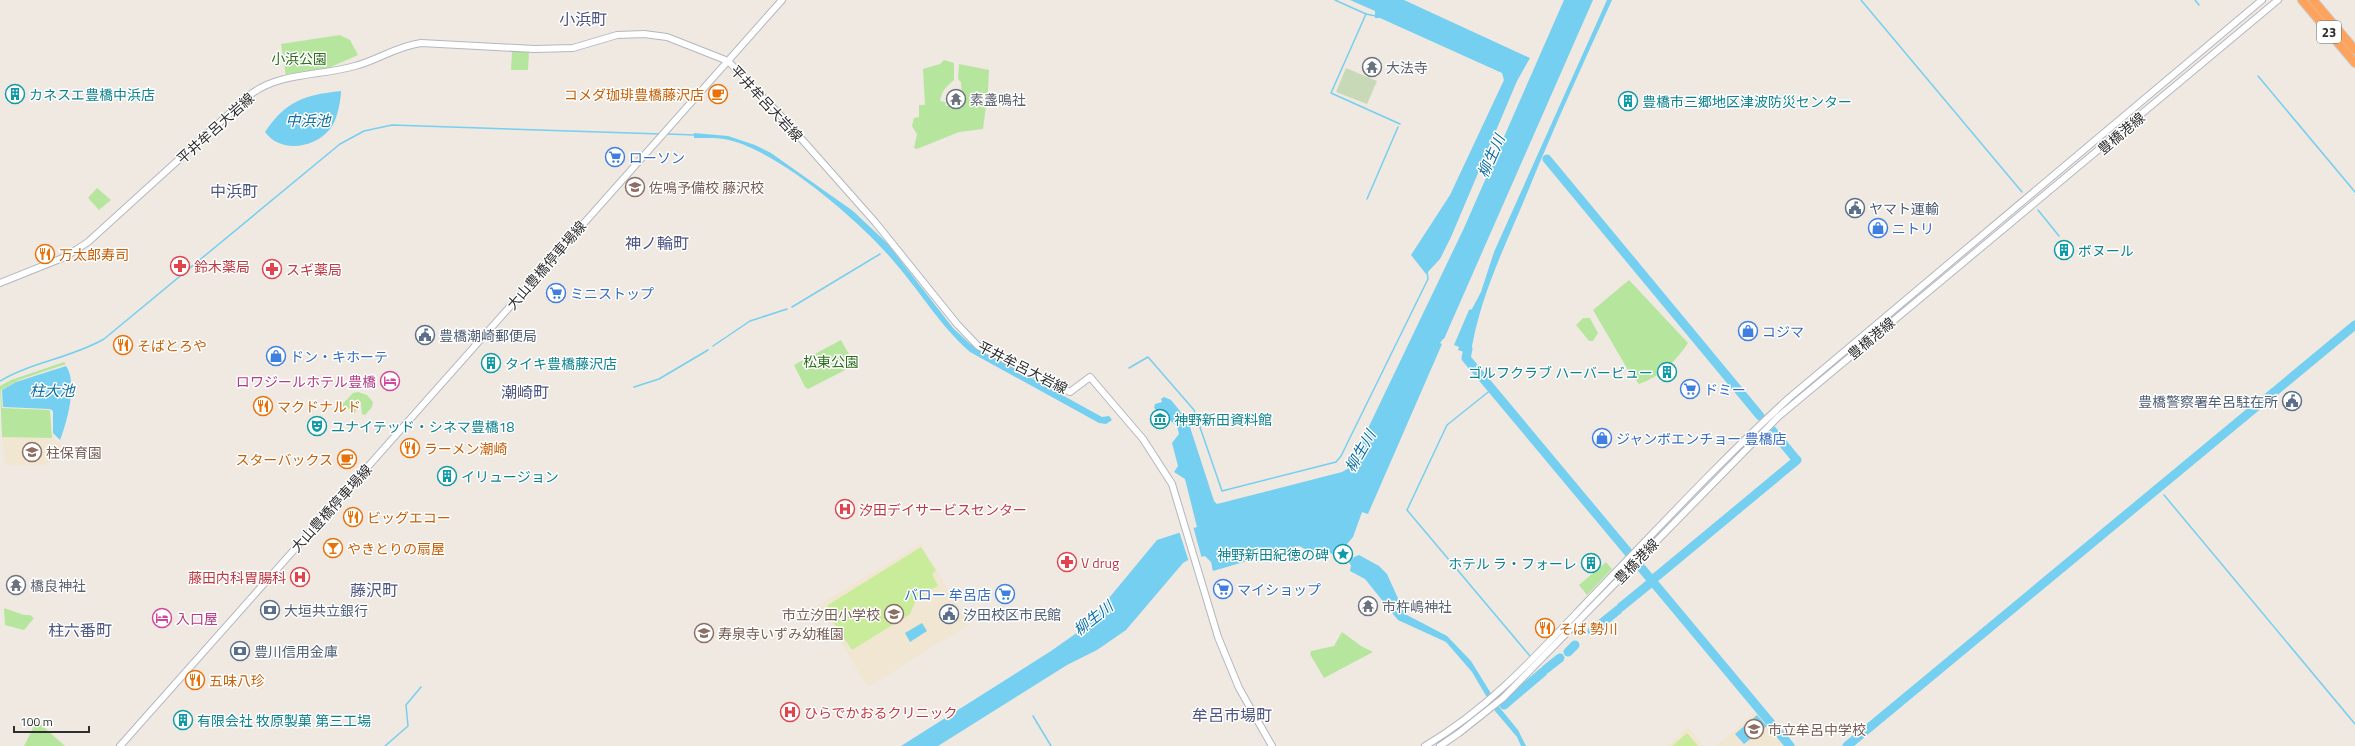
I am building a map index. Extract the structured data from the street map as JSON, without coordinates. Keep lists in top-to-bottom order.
{
  "streets": {
    "highway": ["23"],
    "main road": ["平井牟呂大岩線", "豊橋港線", "大山豊橋停車場線"]
  },
  "crossings": [
    ["平井牟呂大岩線", "大山豊橋停車場線"]
  ],
  "districts": [
    "小浜町",
    "中浜町",
    "神ノ輪町",
    "潮崎町",
    "藤沢町",
    "柱六番町",
    "牟呂市場町"
  ],
  "water": ["中浜池", "柳生川", "柱大池"],
  "parks": ["小浜公園", "松東公園"],
  "places": {
    "temple": [
      "大法寺",
      "素盞鳴社",
      "橋良神社",
      "市杵嶋神社"
    ],
    "building": [
      "カネスエ豊橋中浜店",
      "豊橋市三郷地区津波防災センター",
      "ボヌール",
      "タイキ豊橋藤沢店",
      "ゴルフクラブ ハーバービュー",
      "イリュージョン",
      "ホテル ラ・フォーレ",
      "有限会社 牧原製菓 第三工場"
    ],
    "cafe": ["コメダ珈琲豊橋藤沢店", "スターバックス"],
    "supermarket": [
      "ローソン",
      "ミニストップ",
      "ドミー",
      "マイショップ",
      "バロー 牟呂店"
    ],
    "school or university": [
      "佐鳴予備校 藤沢校",
      "柱保育園",
      "市立汐田小学校",
      "寿泉寺いずみ幼稚園",
      "市立牟呂中学校"
    ],
    "public building": [
      "ヤマト運輸",
      "豊橋潮崎郵便局",
      "豊橋警察署牟呂駐在所",
      "汐田校区市民館"
    ],
    "shop": [
      "ニトリ",
      "コジマ",
      "ドン・キホーテ",
      "ジャンボエンチョー 豊橋店"
    ],
    "restaurant": [
      "万太郎寿司",
      "そばとろや",
      "マクドナルド",
      "ラーメン潮崎",
      "ビッグエコー",
      "そば 勢川",
      "五味八珍"
    ],
    "pharmacy": ["鈴木薬局", "スギ薬局", "V drug"],
    "hotel": ["ロワジールホテル豊橋", "入口屋"],
    "museum": ["神野新田資料館"],
    "theatre": ["ユナイテッド・シネマ豊橋18"],
    "hospital": ["汐田デイサービスセンター", "藤田内科胃腸科", "ひらでかおるクリニック"],
    "bar": ["やきとりの扇屋"],
    "place": ["神野新田紀徳の碑"],
    "bank": ["大垣共立銀行", "豊川信用金庫"]
  },
  "scale_bar": "100 m"
}
